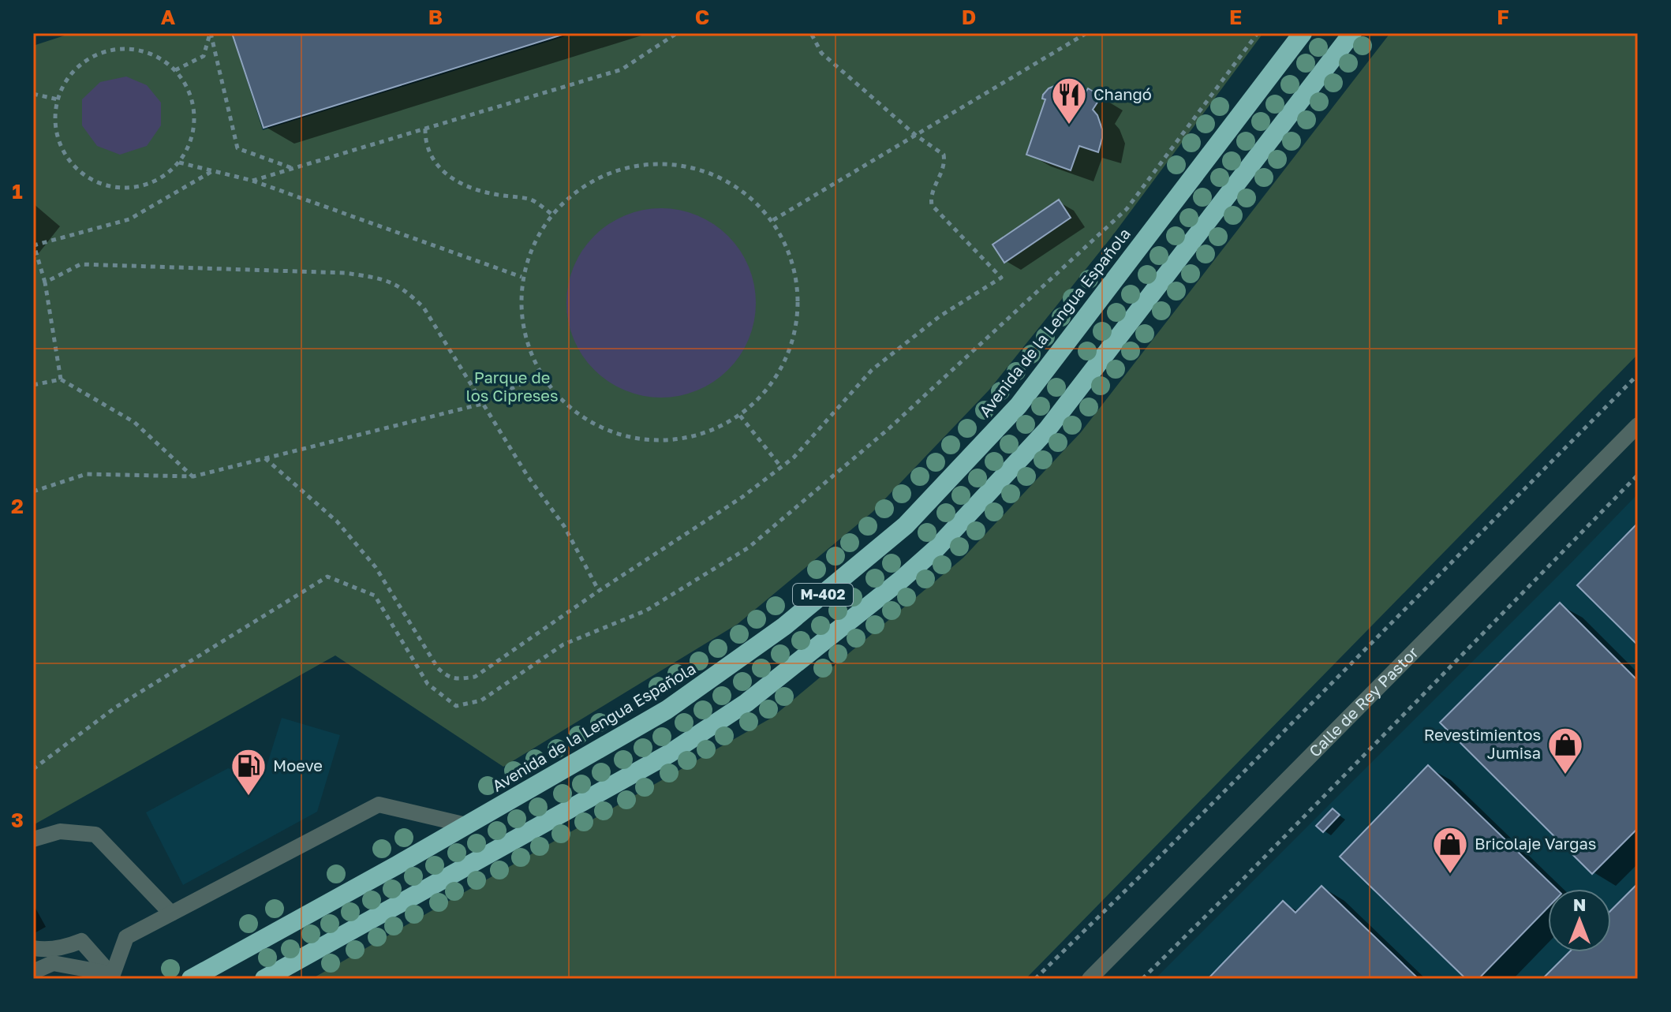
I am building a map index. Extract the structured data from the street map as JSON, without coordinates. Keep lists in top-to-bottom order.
{
  "streets": {
    "highway": ["Avenida de la Lengua Española", "M-402"],
    "street": ["Calle de Rey Pastor"]
  },
  "parks": ["Parque de los Cipreses"],
  "places": {
    "restaurant": ["Changó"],
    "shop": ["Revestimientos Jumisa", "Bricolaje Vargas"],
    "fuel station": ["Moeve"]
  },
  "north": "top",
  "grid": {
    "columns": [
      "A",
      "B",
      "C",
      "D",
      "E",
      "F"
    ],
    "rows": ["1", "2", "3"]
  }
}
